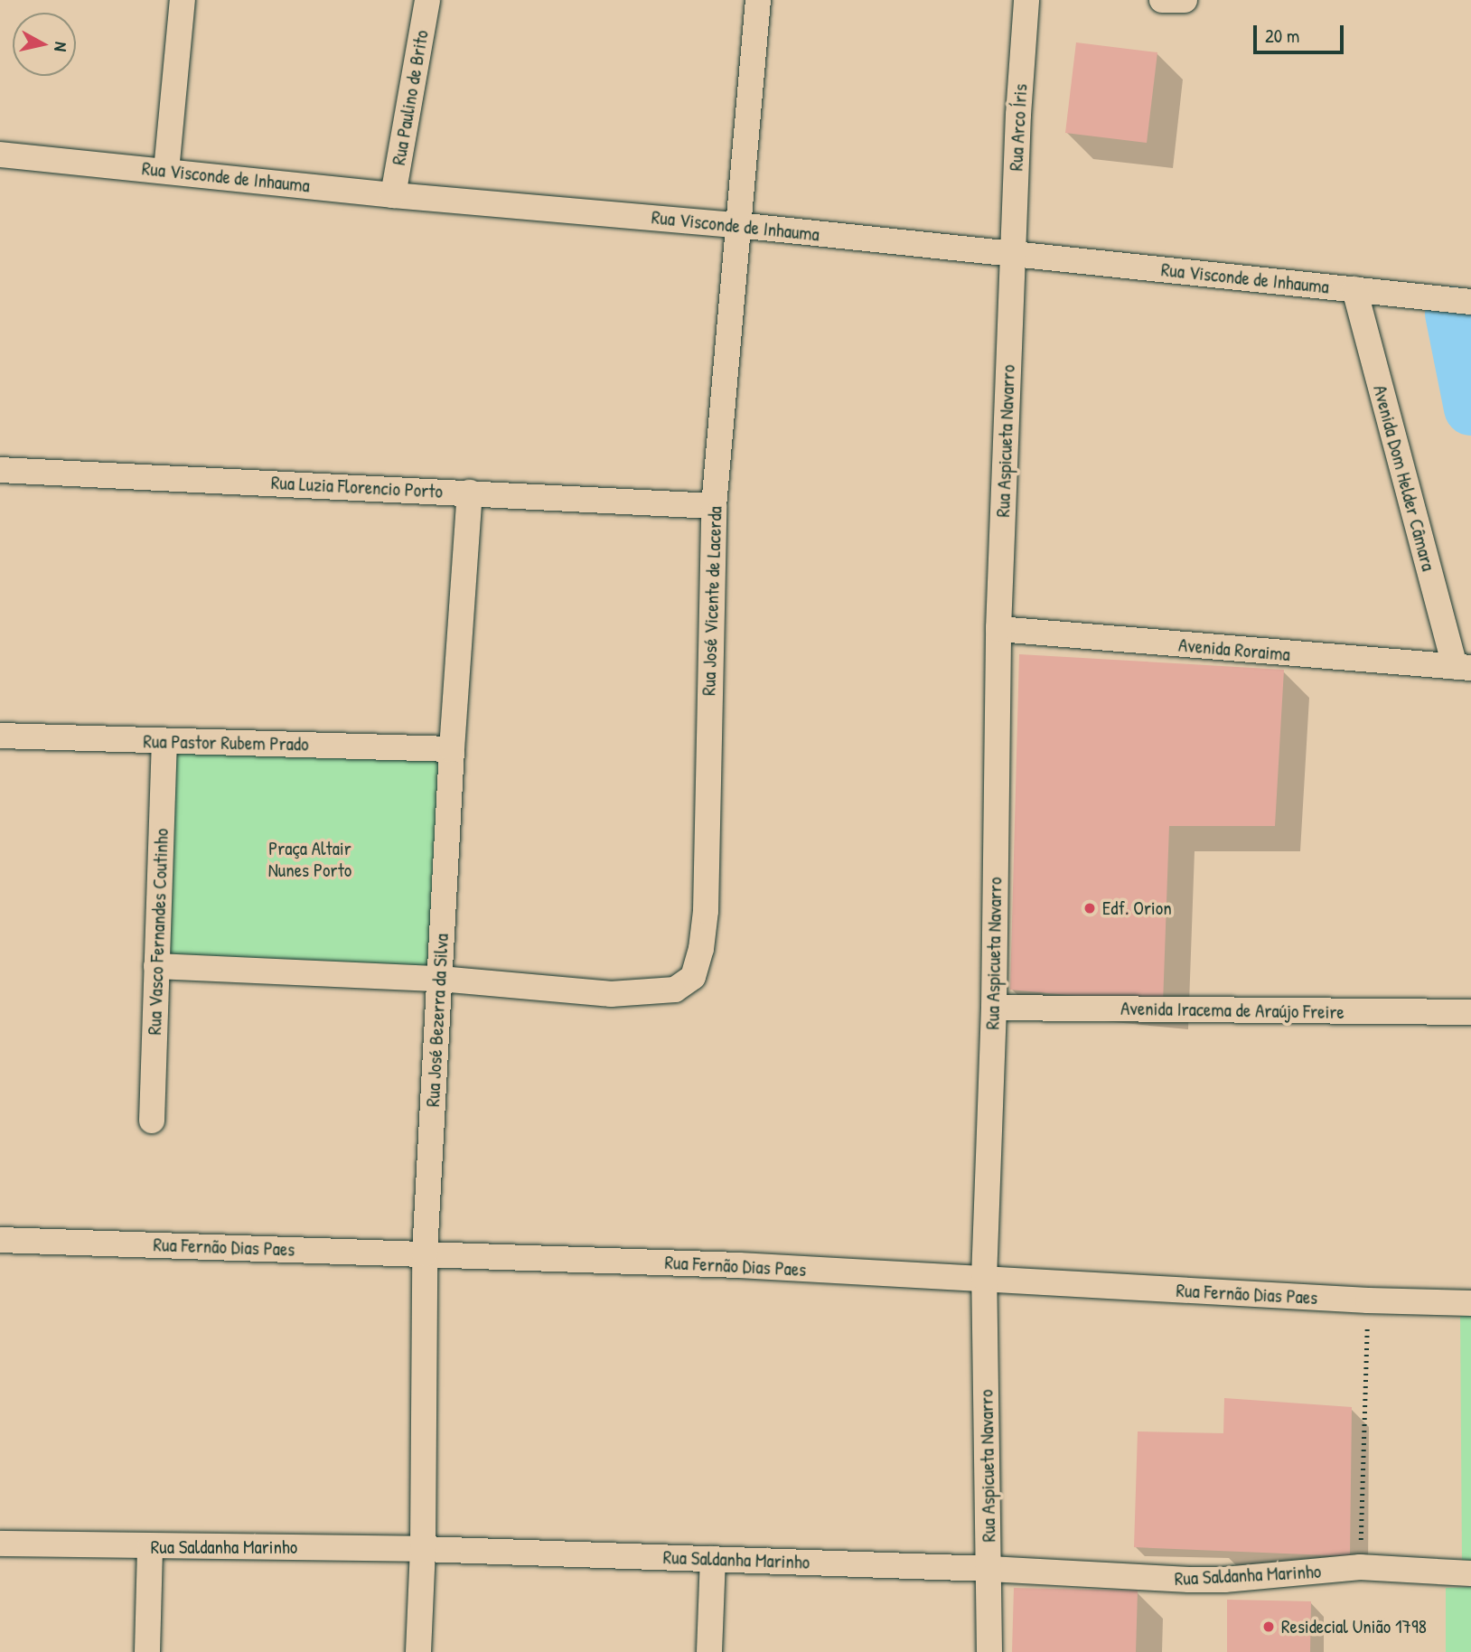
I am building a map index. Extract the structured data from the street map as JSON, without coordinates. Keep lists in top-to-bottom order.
{
  "streets": {
    "street": [
      "Rua Paulino de Brito",
      "Rua Arco Íris",
      "Rua Visconde de Inhauma",
      "Rua Aspicueta Navarro",
      "Avenida Dom Helder Câmara",
      "Rua Luzia Florencio Porto",
      "Rua José Vicente de Lacerda",
      "Avenida Roraima",
      "Rua Pastor Rubem Prado",
      "Rua Vasco Fernandes Coutinho",
      "Avenida Iracema de Araújo Freire",
      "Rua José Bezerra da Silva",
      "Rua Fernão Dias Paes",
      "Rua Saldanha Marinho"
    ]
  },
  "crossings": [
    ["Rua Paulino de Brito", "Rua Visconde de Inhauma"],
    ["Rua Arco Íris", "Rua Visconde de Inhauma"],
    ["Rua Arco Íris", "Rua Aspicueta Navarro"],
    ["Rua Visconde de Inhauma", "Rua Aspicueta Navarro"],
    ["Rua Visconde de Inhauma", "Avenida Dom Helder Câmara"],
    ["Rua Visconde de Inhauma", "Rua José Vicente de Lacerda"],
    ["Rua Aspicueta Navarro", "Avenida Roraima"],
    ["Rua Aspicueta Navarro", "Avenida Iracema de Araújo Freire"],
    ["Rua Aspicueta Navarro", "Rua Fernão Dias Paes"],
    ["Rua Aspicueta Navarro", "Rua Saldanha Marinho"],
    ["Avenida Dom Helder Câmara", "Avenida Roraima"],
    ["Rua Luzia Florencio Porto", "Rua José Vicente de Lacerda"],
    ["Rua Luzia Florencio Porto", "Rua José Bezerra da Silva"],
    ["Rua José Vicente de Lacerda", "Rua José Bezerra da Silva"],
    ["Rua Pastor Rubem Prado", "Rua Vasco Fernandes Coutinho"],
    ["Rua Pastor Rubem Prado", "Rua José Bezerra da Silva"],
    ["Rua José Bezerra da Silva", "Rua Fernão Dias Paes"],
    ["Rua José Bezerra da Silva", "Rua Saldanha Marinho"]
  ],
  "parks": ["Praça Altair Nunes Porto"],
  "places": ["Edf. Orion", "Residecial União 1798"],
  "scale_bar": "20 m",
  "north": "right"
}
